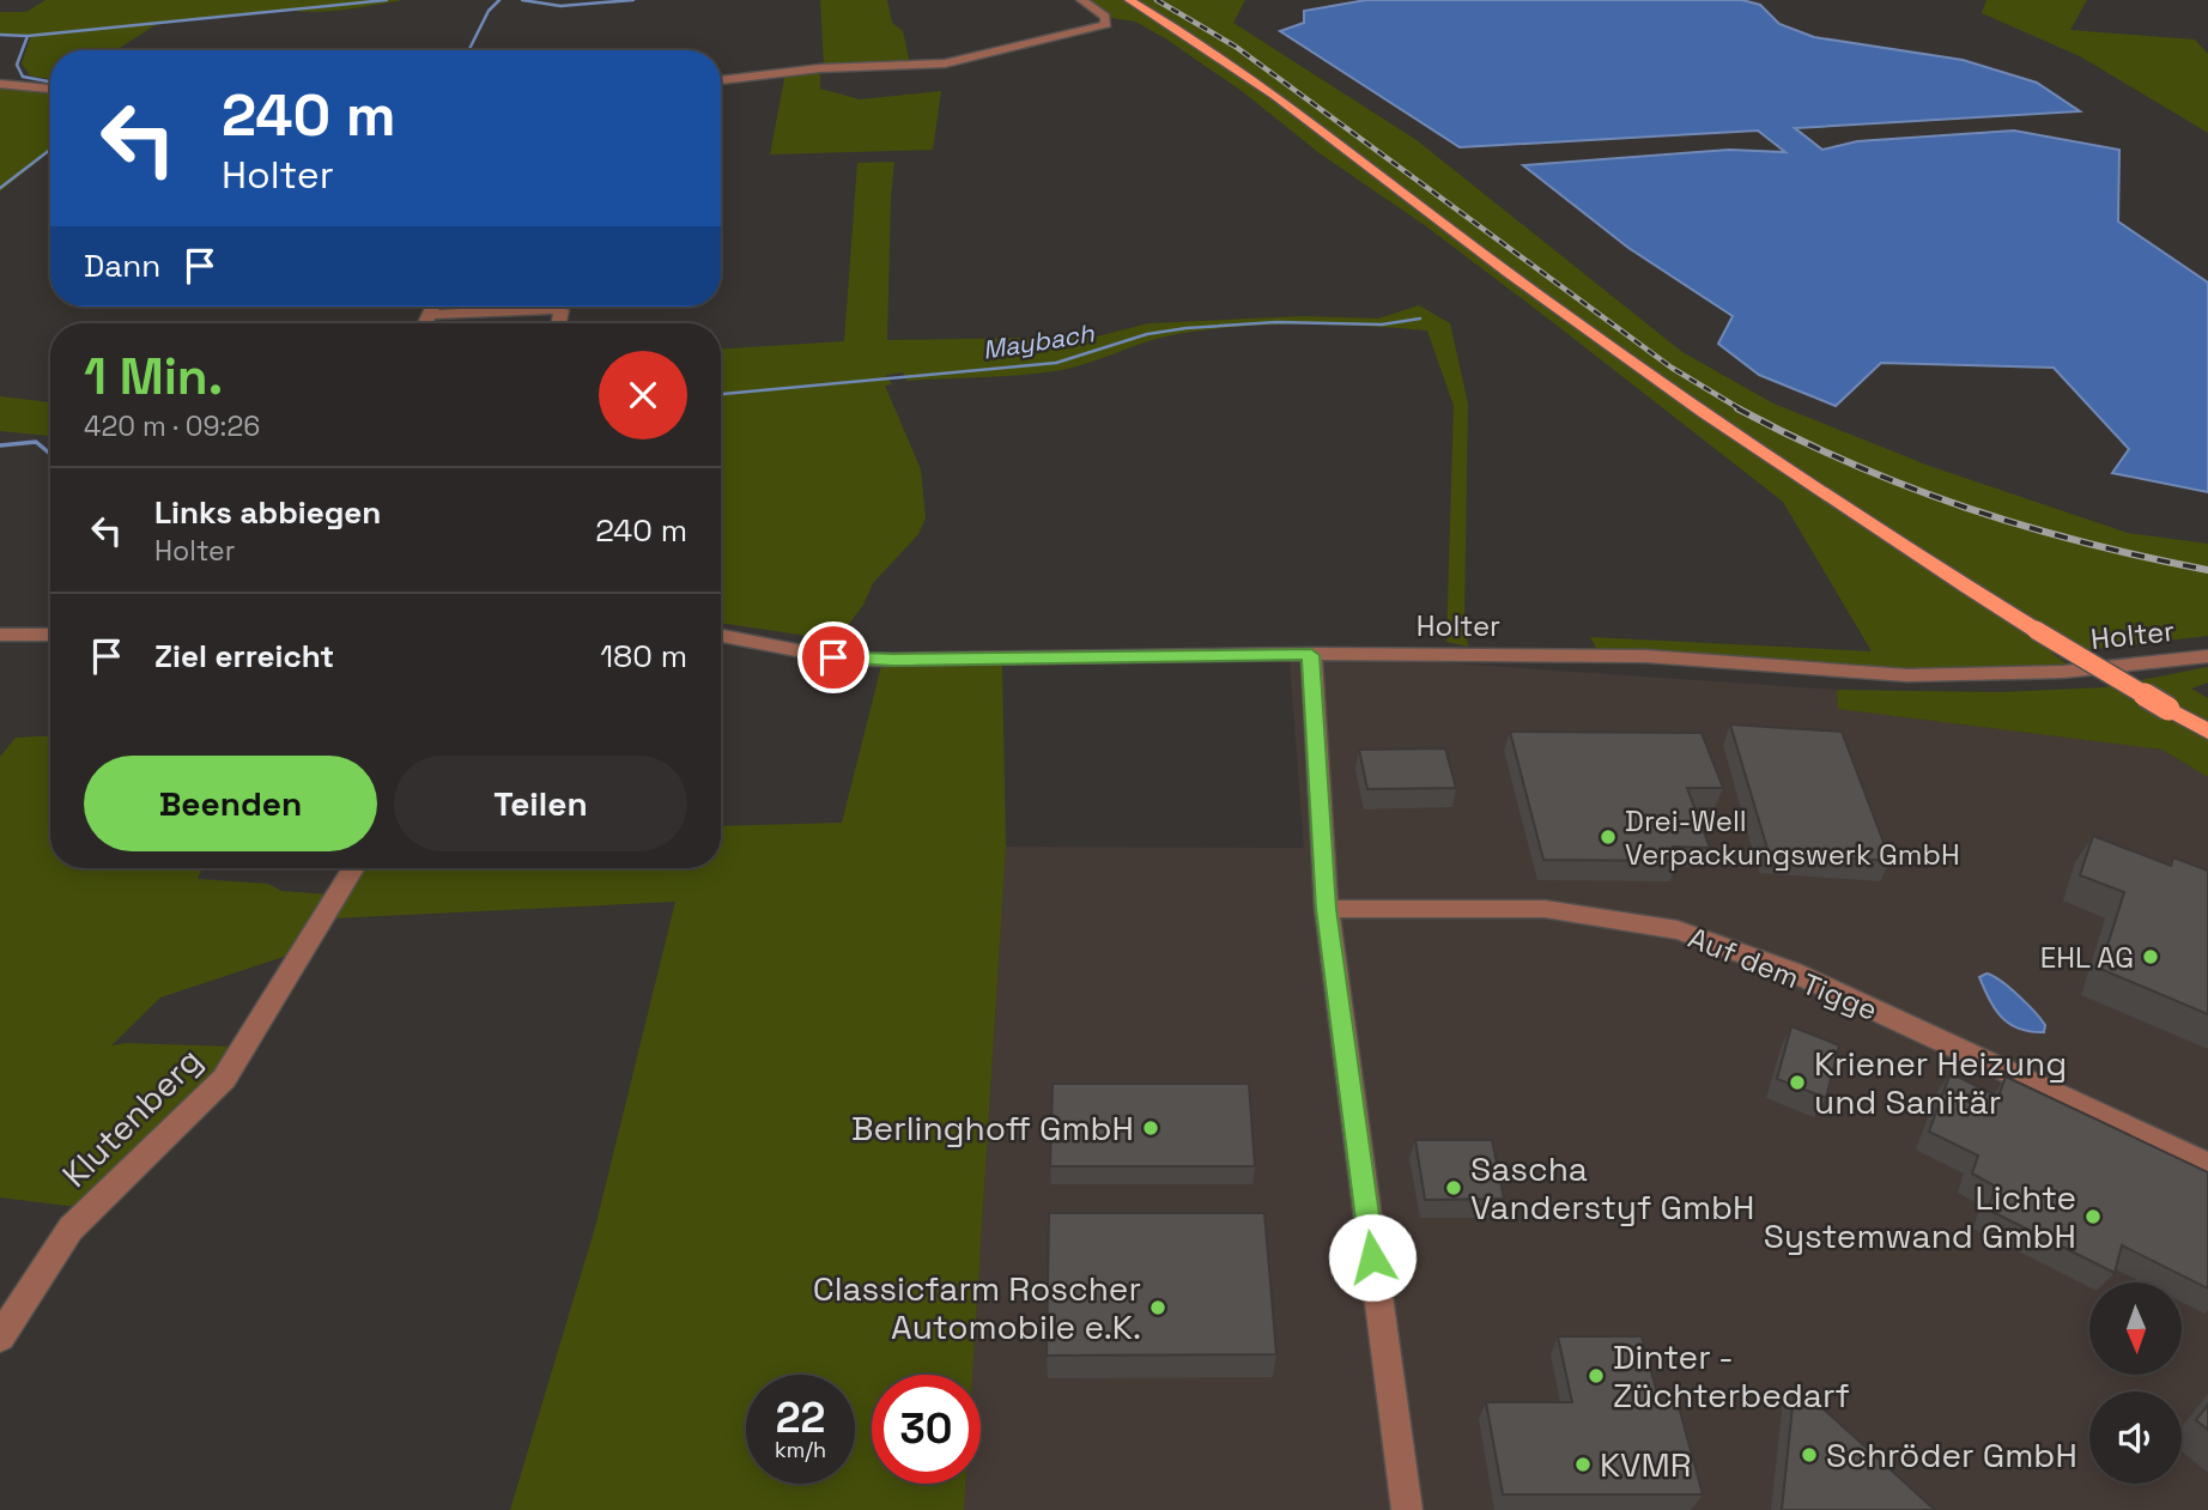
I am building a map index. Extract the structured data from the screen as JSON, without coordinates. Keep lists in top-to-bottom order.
{
  "streets": {
    "street": ["Holter", "Auf dem Tigge", "Klutenberg"]
  },
  "water": ["Maybach"],
  "places": [
    "Drei-Well Verpackungswerk GmbH",
    "EHL AG",
    "Kriener Heizung und Sanitär",
    "Berlinghoff GmbH",
    "Sascha Vanderstyf GmbH",
    "Lichte Systemwand GmbH",
    "Classicfarm Roscher Automobile e.K.",
    "Dinter - Züchterbedarf",
    "Schröder GmbH",
    "KVMR"
  ],
  "north": "bottom",
  "page": {
    "turn": ["240 m", "Holter"],
    "then": "Dann",
    "heading": ["1 Min.", "420 m · 09:26"],
    "list": [
      {
        "name": "Links abbiegen",
        "note": "Holter",
        "value": "240 m"
      },
      {
        "name": "Ziel erreicht",
        "value": "180 m"
      }
    ],
    "buttons": ["Beenden", "Teilen"],
    "speed": "22 km/h",
    "limit": "30"
  }
}
